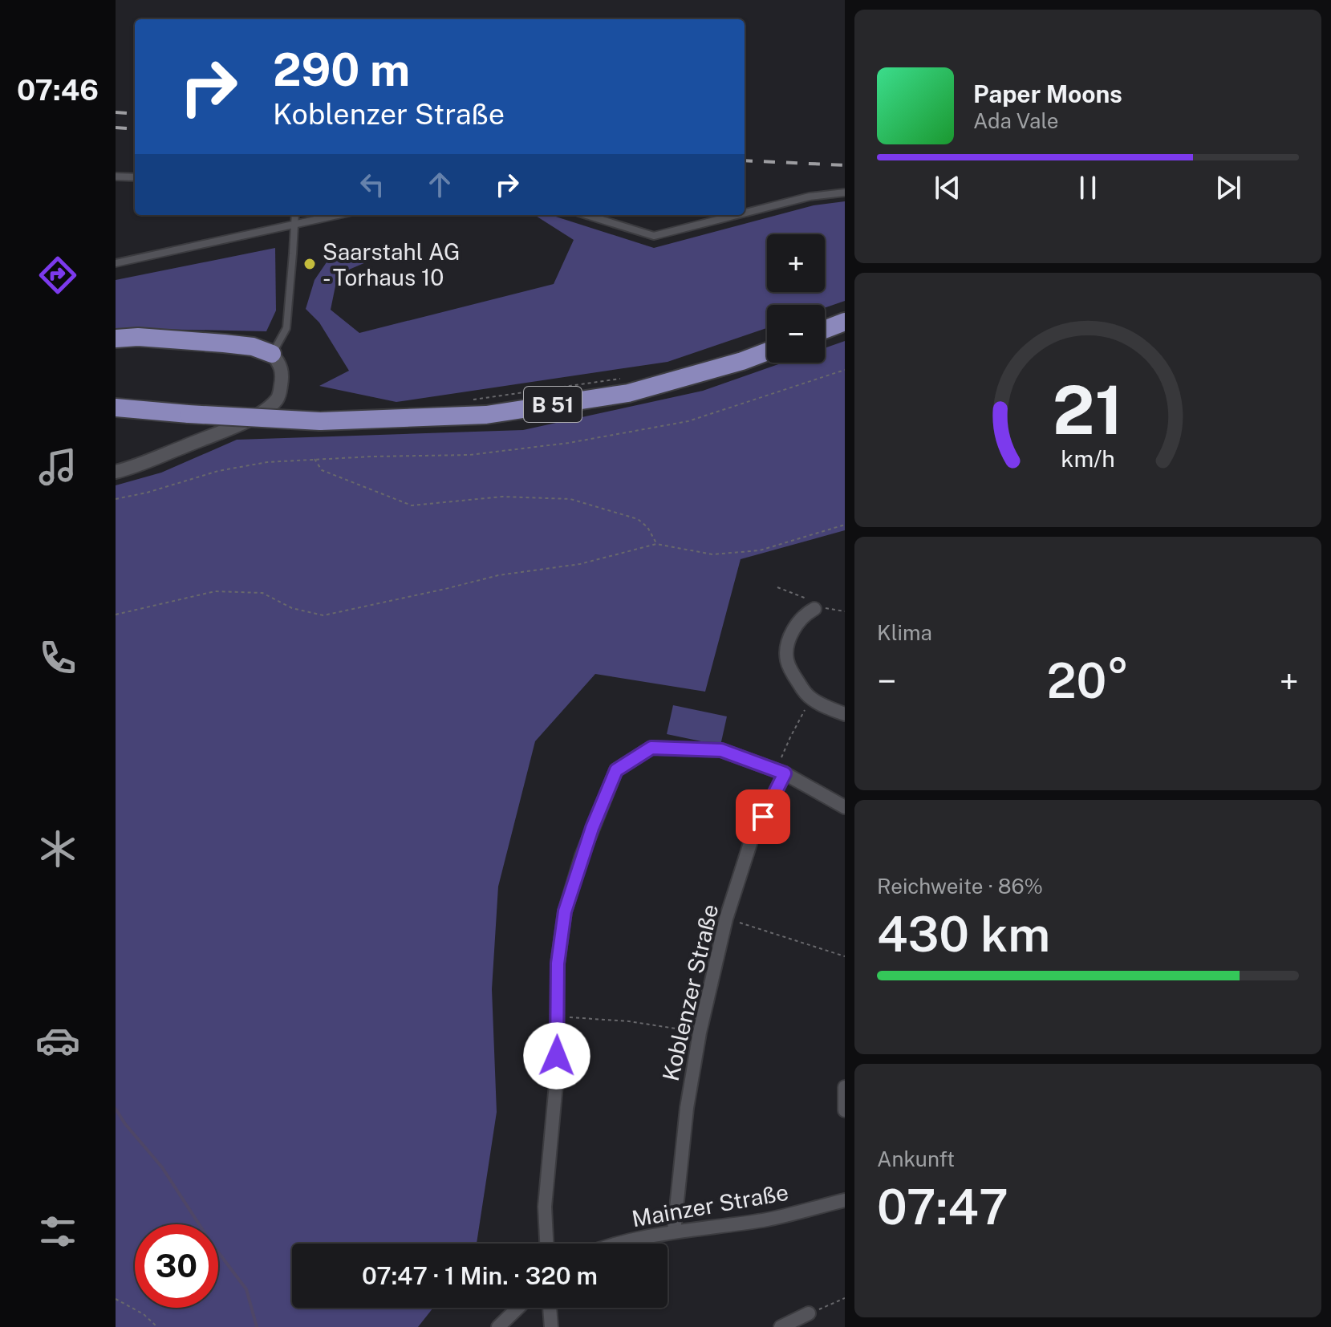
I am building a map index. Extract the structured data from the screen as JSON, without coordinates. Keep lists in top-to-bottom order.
{
  "streets": {
    "main road": ["B 51"],
    "street": ["Koblenzer Straße", "Mainzer Straße"]
  },
  "crossings": [
    ["Koblenzer Straße", "Mainzer Straße"]
  ],
  "places": ["Saarstahl AG - Torhaus 10"],
  "page": {
    "tabs": "07:46",
    "turn": ["290 m", "Koblenzer Straße"],
    "song": ["Paper Moons", "Ada Vale"],
    "map_buttons": ["+", "−"],
    "tile": [
      "Klima",
      ["Reichweite · 86%", "430 km"],
      ["Ankunft", "07:47"]
    ],
    "heat": ["−", "20°", "+"],
    "limit": "30",
    "trip": "07:47 · 1 Min. · 320 m",
    "gauge": ["21", "km/h"]
  }
}
